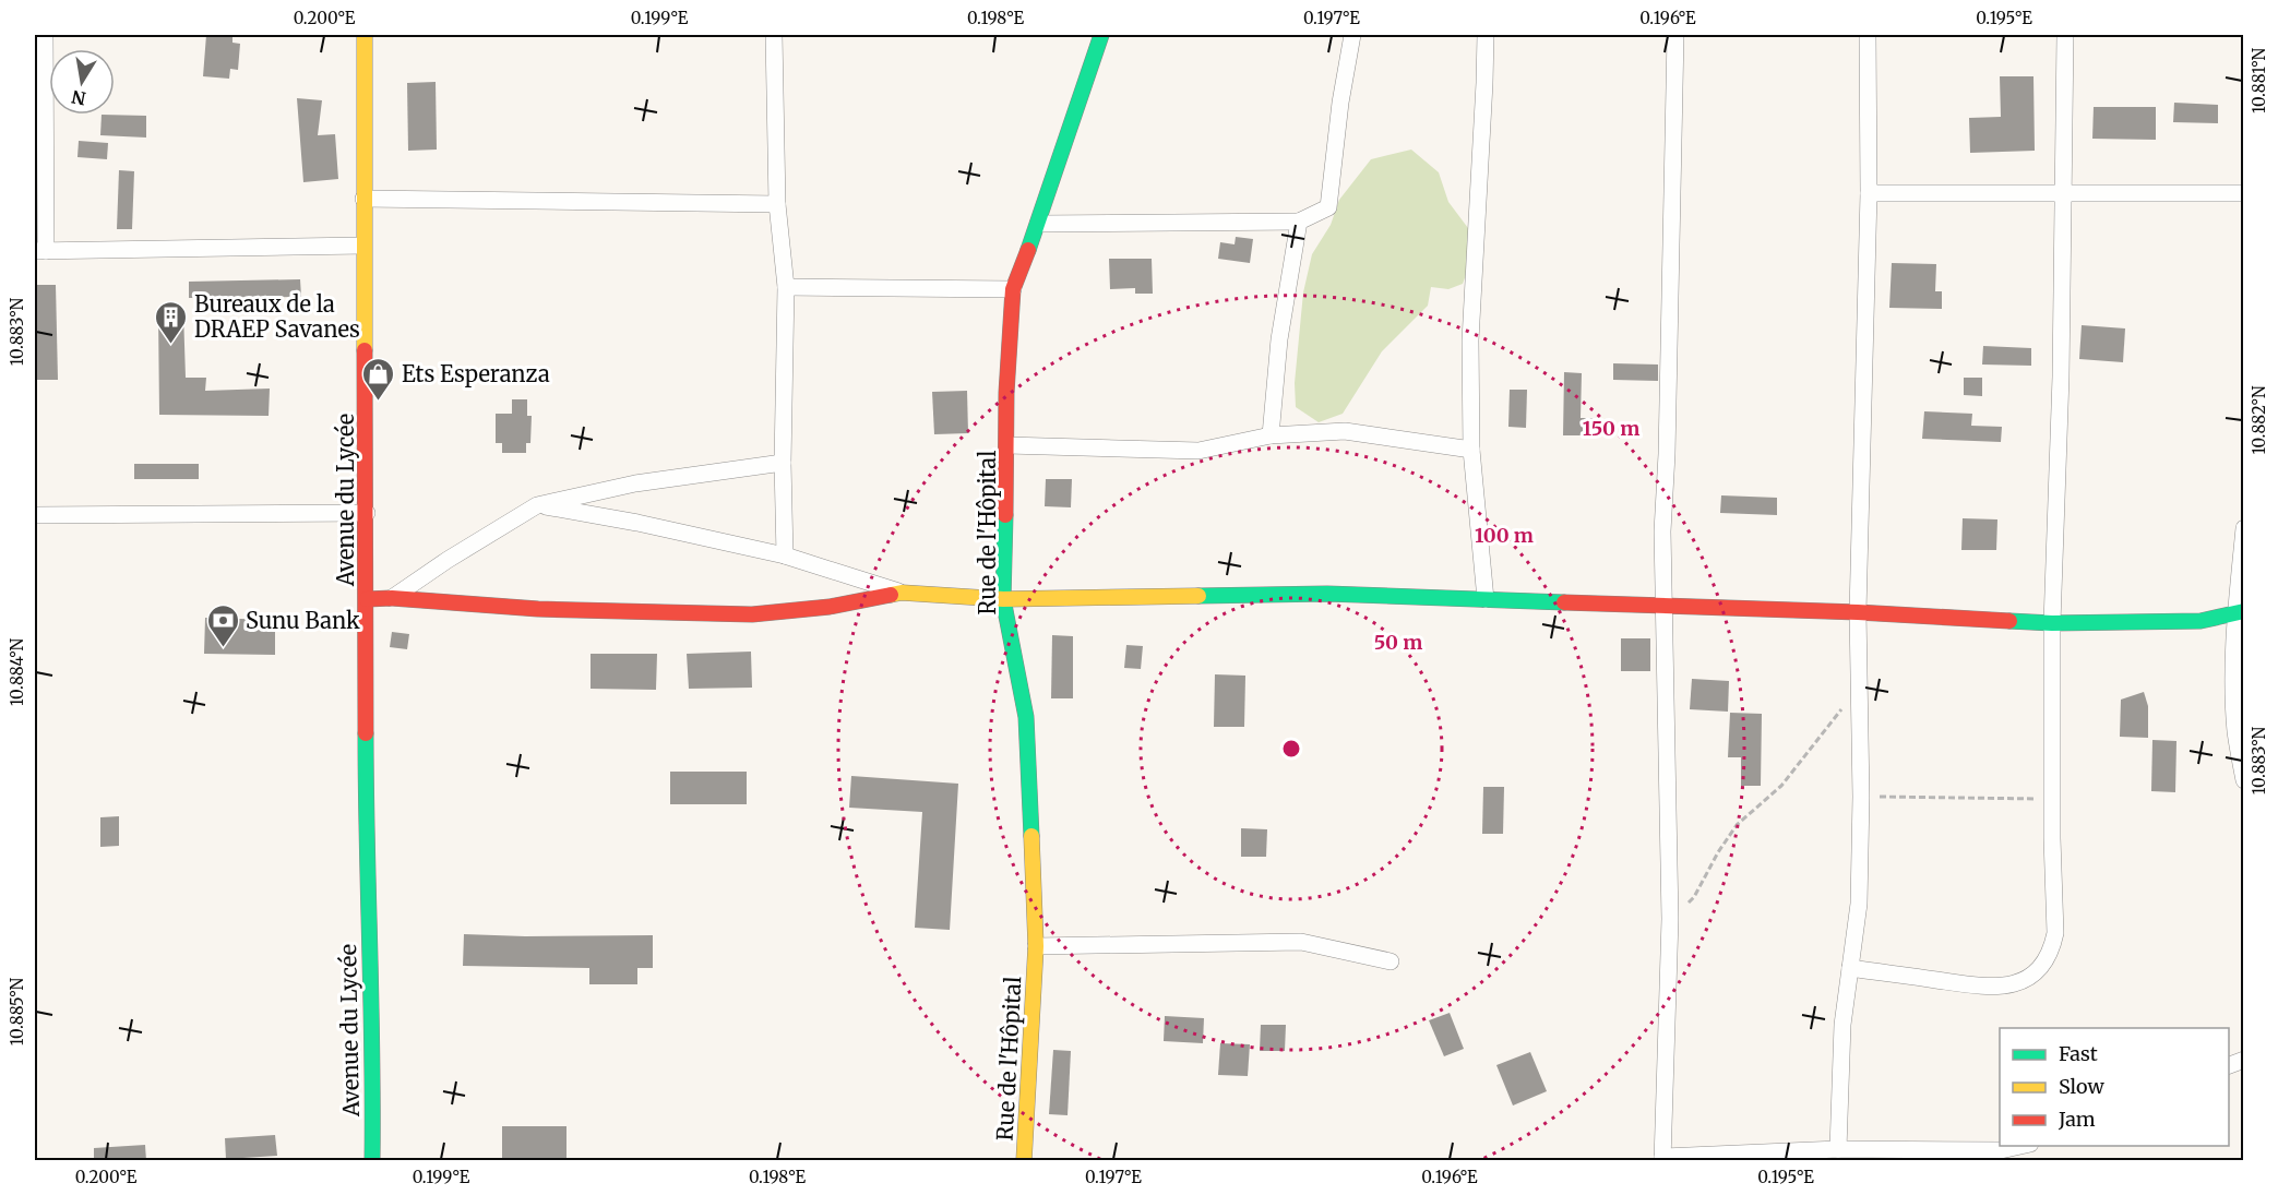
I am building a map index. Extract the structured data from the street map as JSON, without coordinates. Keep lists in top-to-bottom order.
{
  "streets": {
    "street": ["Avenue du Lycée", "Rue de l'Hôpital"]
  },
  "places": {
    "building": ["Bureaux de la DRAEP Savanes"],
    "shop": ["Ets Esperanza"],
    "bank": ["Sunu Bank"]
  },
  "legend": ["Fast", "Slow", "Jam"],
  "north": "bottom",
  "coordinates": [
    "0.200°E",
    "0.199°E",
    "0.198°E",
    "0.197°E",
    "0.196°E",
    "0.195°E",
    "10.881°N",
    "10.883°N",
    "10.882°N",
    "10.884°N",
    "10.885°N"
  ],
  "rings": ["150 m", "100 m", "50 m"]
}
